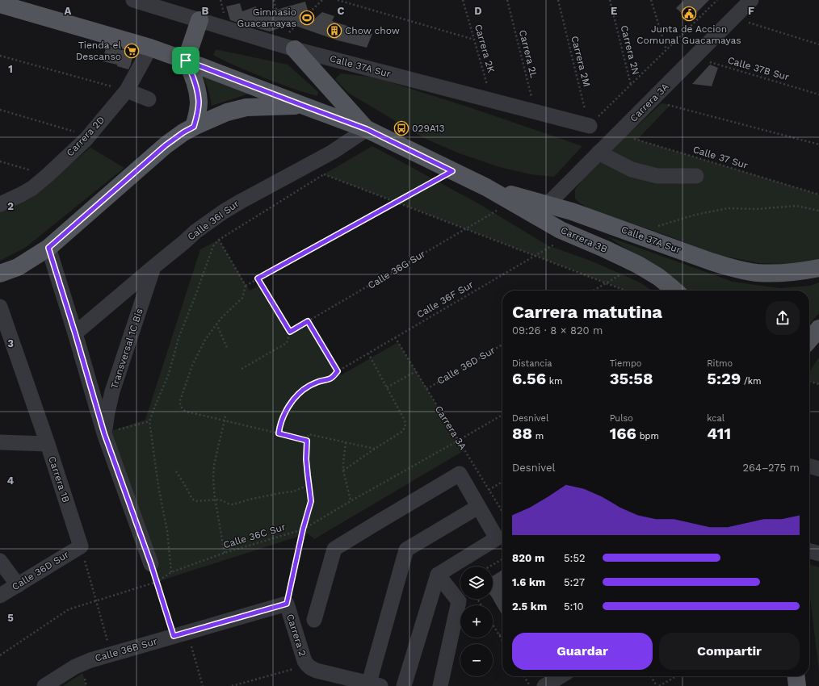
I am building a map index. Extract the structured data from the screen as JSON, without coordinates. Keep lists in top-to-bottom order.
{
  "streets": {
    "main road": ["Calle 37A Sur", "Carrera 3B"],
    "street": [
      "Carrera 3A",
      "Carrera 2D",
      "Calle 36I Sur",
      "Transversal 1C Bis",
      "Calle 36D Sur",
      "Carrera 1B",
      "Carrera 2",
      "Calle 36B Sur"
    ],
    "path": [
      "Carrera 2K",
      "Carrera 2N",
      "Carrera 2L",
      "Carrera 2M",
      "Calle 37B Sur",
      "Calle 37 Sur",
      "Calle 36G Sur",
      "Calle 36F Sur",
      "Calle 36C Sur"
    ]
  },
  "crossings": [
    ["Carrera 2K", "Calle 37A Sur"],
    ["Carrera 2L", "Calle 37A Sur"],
    ["Carrera 2M", "Calle 37A Sur"],
    ["Calle 37A Sur", "Carrera 3A"],
    ["Calle 37A Sur", "Carrera 3B"],
    ["Calle 37B Sur", "Carrera 3A"],
    ["Carrera 3A", "Calle 37 Sur"],
    ["Carrera 3A", "Calle 36F Sur"],
    ["Carrera 3A", "Calle 36D Sur"],
    ["Carrera 3A", "Calle 36C Sur"],
    ["Calle 36I Sur", "Transversal 1C Bis"],
    ["Calle 36D Sur", "Carrera 1B"],
    ["Calle 36C Sur", "Carrera 2"],
    ["Carrera 2", "Calle 36B Sur"]
  ],
  "places": {
    "public building": ["Junta de Accion Comunal Guacamayas"],
    "sports": ["Gimnasio Guacamayas"],
    "building": ["Chow chow"],
    "supermarket": ["Tienda el Descanso"],
    "bus stop": ["029A13"]
  },
  "page": {
    "heading": ["Carrera matutina", "09:26 · 8 × 820 m"],
    "stats": [
      ["Distancia", "6.56 km"],
      ["Tiempo", "35:58"],
      ["Ritmo", "5:29 /km"],
      ["Desnivel", "88 m"],
      ["Pulso", "166 bpm"],
      ["kcal", "411"]
    ],
    "chart": ["Desnivel", "264–275 m"],
    "list": [
      {
        "name": "820 m",
        "note": "5:52"
      },
      {
        "name": "1.6 km",
        "note": "5:27"
      },
      {
        "name": "2.5 km",
        "note": "5:10"
      }
    ],
    "map_buttons": ["+", "−"],
    "buttons": ["Guardar", "Compartir"]
  },
  "grid": {
    "columns": [
      "A",
      "B",
      "C",
      "D",
      "E",
      "F"
    ],
    "rows": [
      "1",
      "2",
      "3",
      "4",
      "5"
    ]
  }
}
